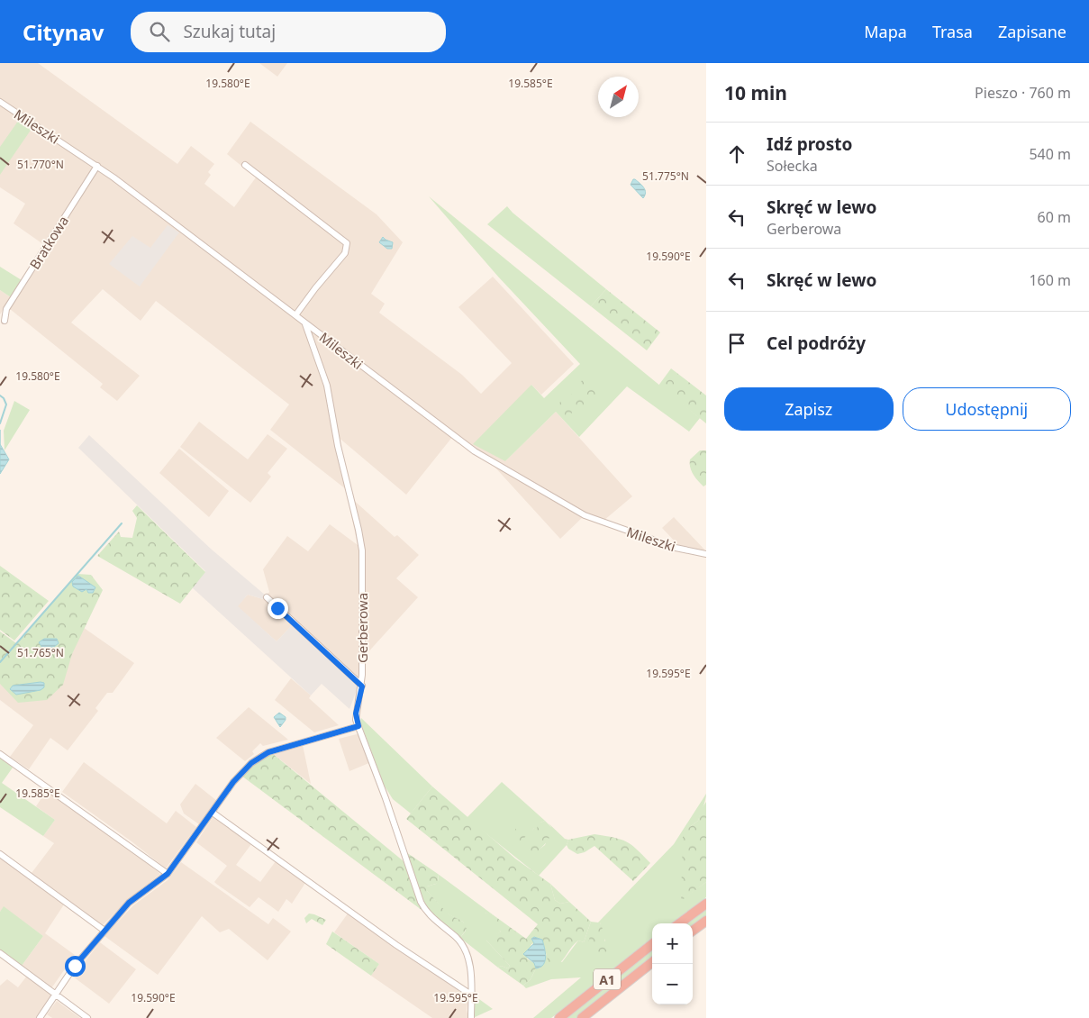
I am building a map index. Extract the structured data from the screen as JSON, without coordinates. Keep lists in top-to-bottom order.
{
  "streets": {
    "highway": ["A1"],
    "street": ["Mileszki", "Bratkowa", "Gerberowa"]
  },
  "crossings": [
    ["Mileszki", "Bratkowa"],
    ["Mileszki", "Gerberowa"]
  ],
  "north": "top right",
  "page": {
    "header": "Citynav",
    "search": "Szukaj tutaj",
    "nav": ["Mapa", "Trasa", "Zapisane"],
    "heading": ["10 min", "Pieszo · 760 m"],
    "list": [
      ["Idź prosto", "Sołecka", "540 m"],
      ["Skręć w lewo", "Gerberowa", "60 m"],
      ["Skręć w lewo", "160 m"],
      "Cel podróży"
    ],
    "buttons": ["Zapisz", "Udostępnij"],
    "map_buttons": ["+", "−"]
  },
  "coordinates": [
    "19.580°E",
    "19.585°E",
    "51.770°N",
    "51.775°N",
    "19.590°E",
    "51.765°N",
    "19.595°E"
  ]
}
